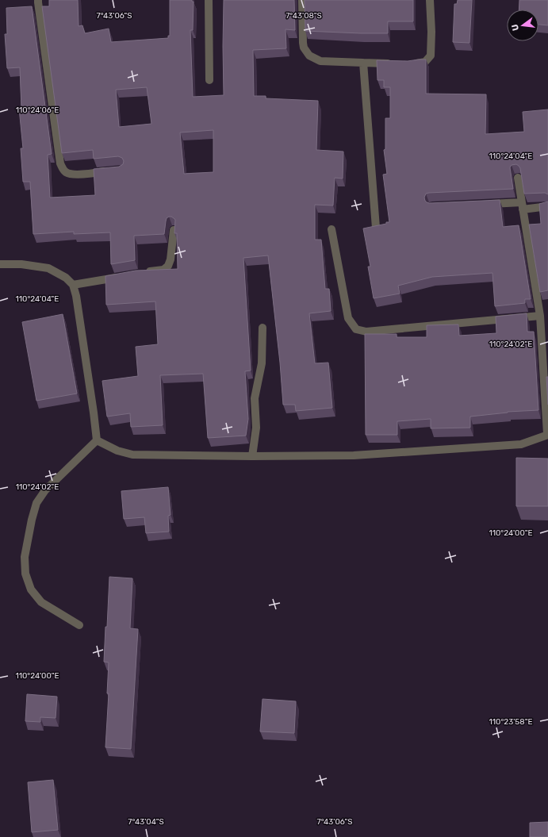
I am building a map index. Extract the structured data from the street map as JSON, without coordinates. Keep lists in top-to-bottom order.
{
  "north": "left",
  "coordinates": [
    "7°43'06\"S",
    "7°43'08\"S",
    "110°24'06\"E",
    "110°24'04\"E",
    "110°24'02\"E",
    "110°24'00\"E",
    "110°23'58\"E",
    "7°43'04\"S"
  ]
}
